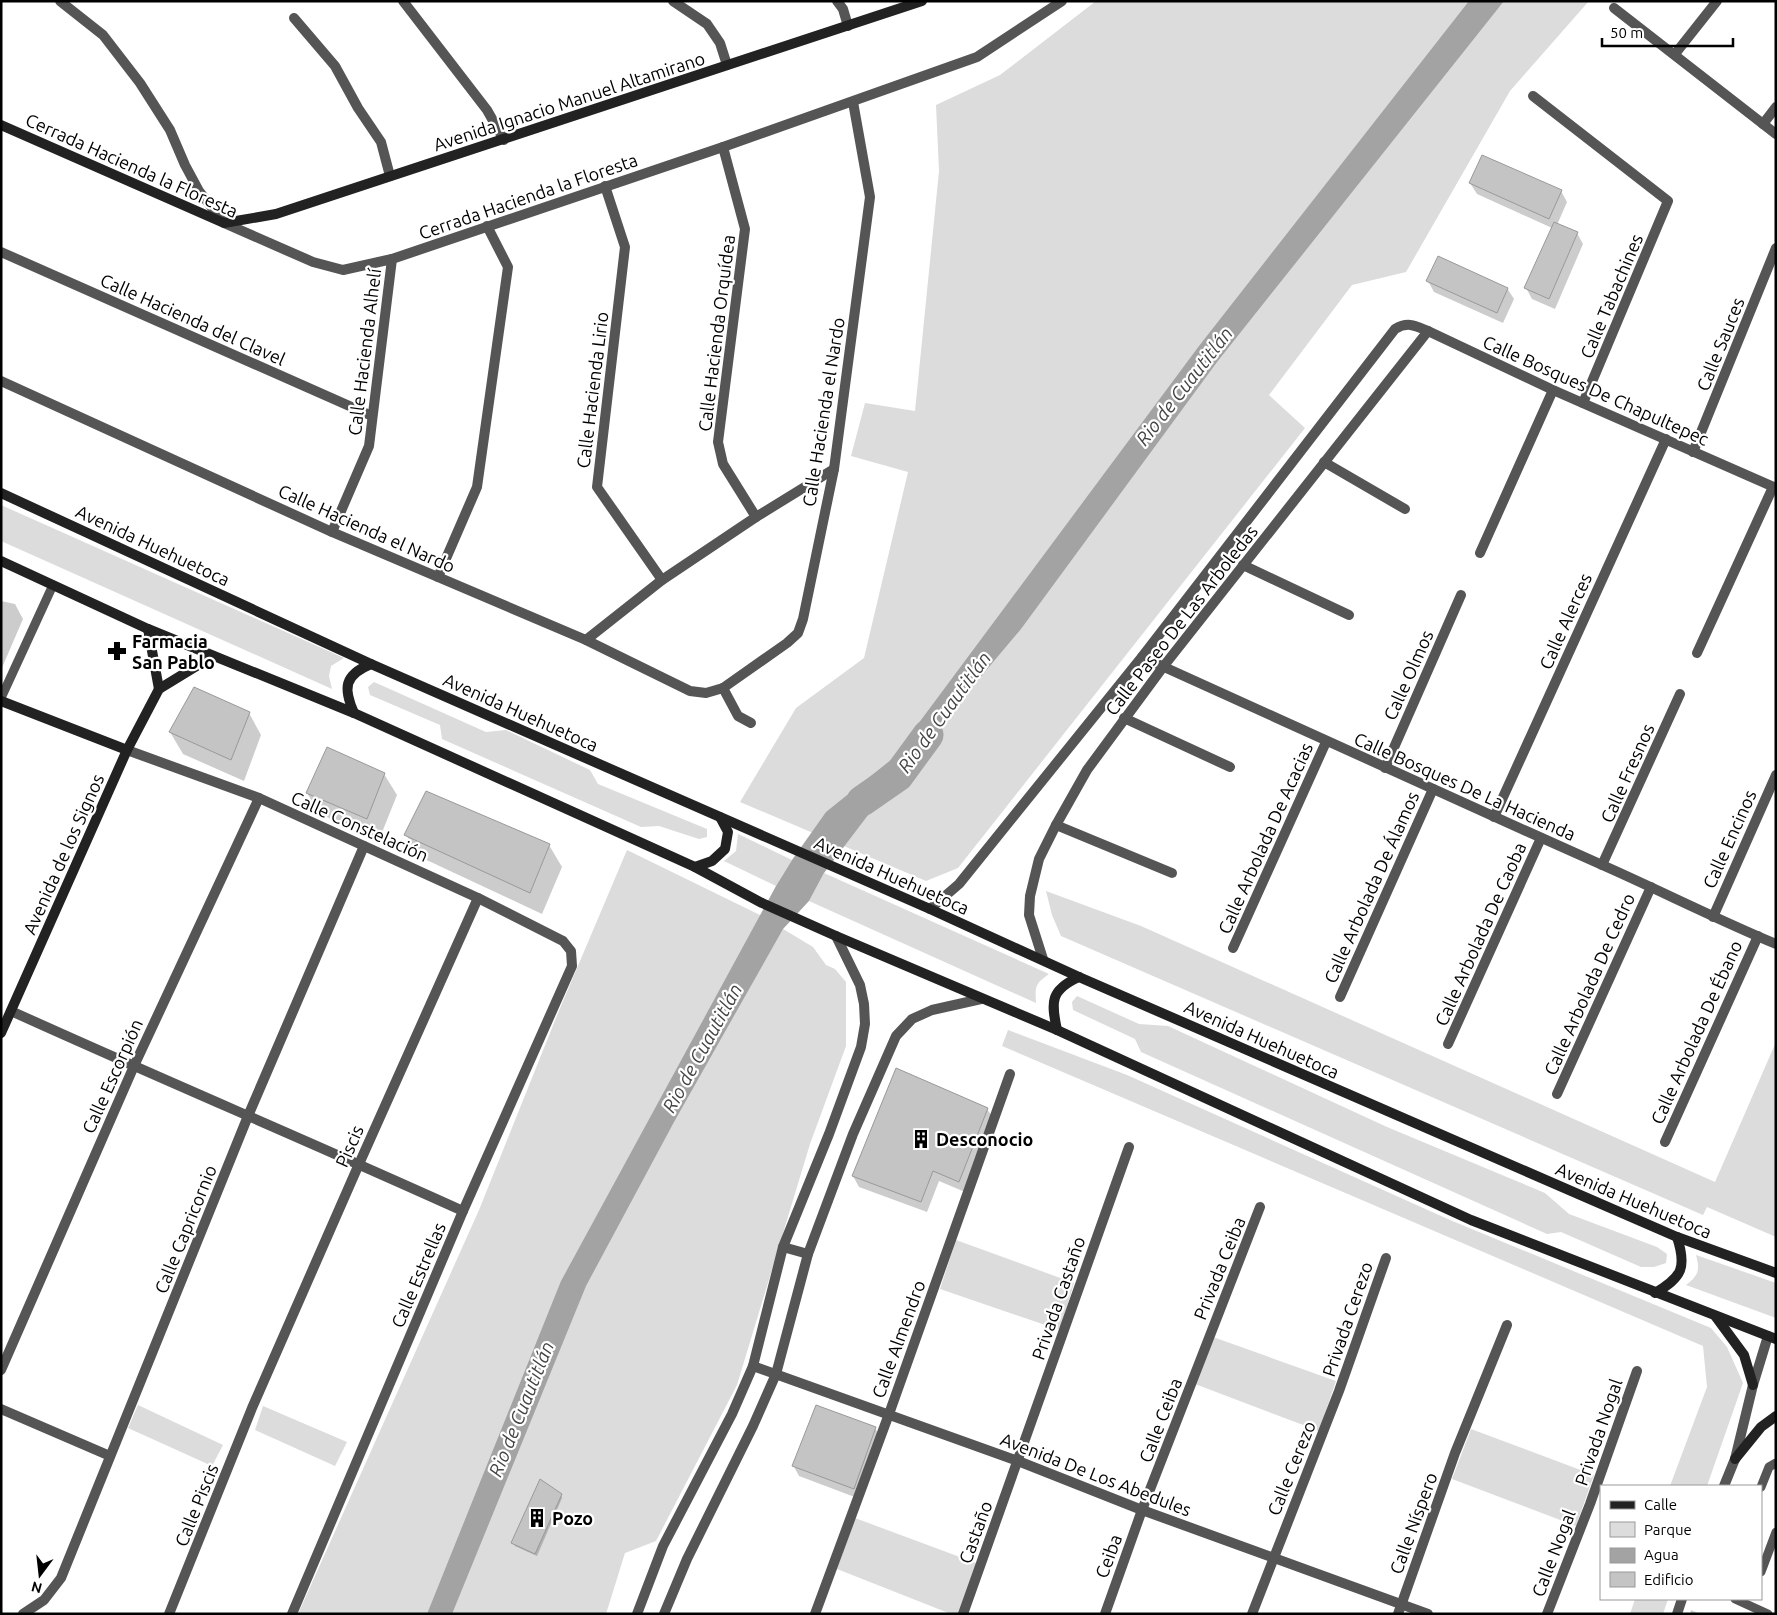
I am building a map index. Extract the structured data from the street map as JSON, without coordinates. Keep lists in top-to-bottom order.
{
  "streets": {
    "main road": [
      "Avenida Ignacio Manuel Altamirano",
      "Cerrada Hacienda la Floresta",
      "Avenida Huehuetoca",
      "Avenida de los Signos"
    ],
    "street": [
      "Calle Tabachines",
      "Calle Hacienda del Clavel",
      "Calle Hacienda Orquídea",
      "Calle Sauces",
      "Calle Hacienda Alhelí",
      "Calle Hacienda Lirio",
      "Calle Bosques De Chapultepec",
      "Calle Hacienda el Nardo",
      "Calle Paseo De Las Arboledas",
      "Calle Alerces",
      "Calle Olmos",
      "Calle Fresnos",
      "Calle Bosques De La Hacienda",
      "Calle Constelación",
      "Calle Arbolada De Acacias",
      "Calle Encinos",
      "Calle Arbolada De Álamos",
      "Calle Arbolada De Caoba",
      "Calle Arbolada De Cedro",
      "Calle Arbolada De Ébano",
      "Calle Escorpión",
      "Piscis",
      "Calle Capricornio",
      "Privada Ceiba",
      "Calle Estrellas",
      "Privada Castaño",
      "Privada Cerezo",
      "Calle Almendro",
      "Calle Ceiba",
      "Privada Nogal",
      "Calle Cerezo",
      "Avenida De Los Abedules",
      "Calle Piscis",
      "Calle Níspero",
      "Castaño",
      "Calle Nogal",
      "Ceiba"
    ]
  },
  "crossings": [
    ["Avenida Ignacio Manuel Altamirano", "Cerrada Hacienda la Floresta"],
    ["Cerrada Hacienda la Floresta", "Calle Hacienda Orquídea"],
    ["Cerrada Hacienda la Floresta", "Calle Hacienda Alhelí"],
    ["Cerrada Hacienda la Floresta", "Calle Hacienda Lirio"],
    ["Cerrada Hacienda la Floresta", "Calle Hacienda el Nardo"],
    ["Calle Tabachines", "Calle Bosques De Chapultepec"],
    ["Calle Hacienda del Clavel", "Calle Hacienda Alhelí"],
    ["Calle Sauces", "Calle Bosques De Chapultepec"],
    ["Calle Hacienda Alhelí", "Calle Hacienda el Nardo"],
    ["Calle Bosques De Chapultepec", "Calle Paseo De Las Arboledas"],
    ["Calle Bosques De Chapultepec", "Calle Alerces"],
    ["Avenida Huehuetoca", "Calle Paseo De Las Arboledas"],
    ["Calle Paseo De Las Arboledas", "Calle Bosques De La Hacienda"],
    ["Calle Alerces", "Calle Bosques De La Hacienda"],
    ["Calle Olmos", "Calle Bosques De La Hacienda"],
    ["Calle Fresnos", "Calle Bosques De La Hacienda"],
    ["Calle Bosques De La Hacienda", "Calle Arbolada De Acacias"],
    ["Calle Bosques De La Hacienda", "Calle Encinos"],
    ["Calle Bosques De La Hacienda", "Calle Arbolada De Álamos"],
    ["Calle Bosques De La Hacienda", "Calle Arbolada De Caoba"],
    ["Calle Bosques De La Hacienda", "Calle Arbolada De Cedro"],
    ["Calle Bosques De La Hacienda", "Calle Arbolada De Ébano"],
    ["Calle Constelación", "Avenida de los Signos"],
    ["Calle Constelación", "Calle Escorpión"],
    ["Calle Constelación", "Piscis"],
    ["Calle Constelación", "Calle Capricornio"],
    ["Calle Constelación", "Calle Estrellas"],
    ["Piscis", "Calle Piscis"],
    ["Privada Ceiba", "Calle Ceiba"],
    ["Privada Castaño", "Avenida De Los Abedules"],
    ["Privada Castaño", "Castaño"],
    ["Privada Cerezo", "Calle Cerezo"],
    ["Calle Almendro", "Avenida De Los Abedules"],
    ["Calle Ceiba", "Avenida De Los Abedules"],
    ["Calle Ceiba", "Ceiba"],
    ["Privada Nogal", "Calle Nogal"],
    ["Calle Cerezo", "Avenida De Los Abedules"],
    ["Avenida De Los Abedules", "Calle Níspero"],
    ["Avenida De Los Abedules", "Castaño"],
    ["Avenida De Los Abedules", "Ceiba"]
  ],
  "water": ["Rio de Cuautitlán"],
  "places": {
    "pharmacy": ["Farmacia San Pablo"],
    "building": ["Desconocio", "Pozo"]
  },
  "legend": [
    "Calle",
    "Parque",
    "Agua",
    "Edificio"
  ],
  "scale_bar": "50 m",
  "north": "bottom"
}
